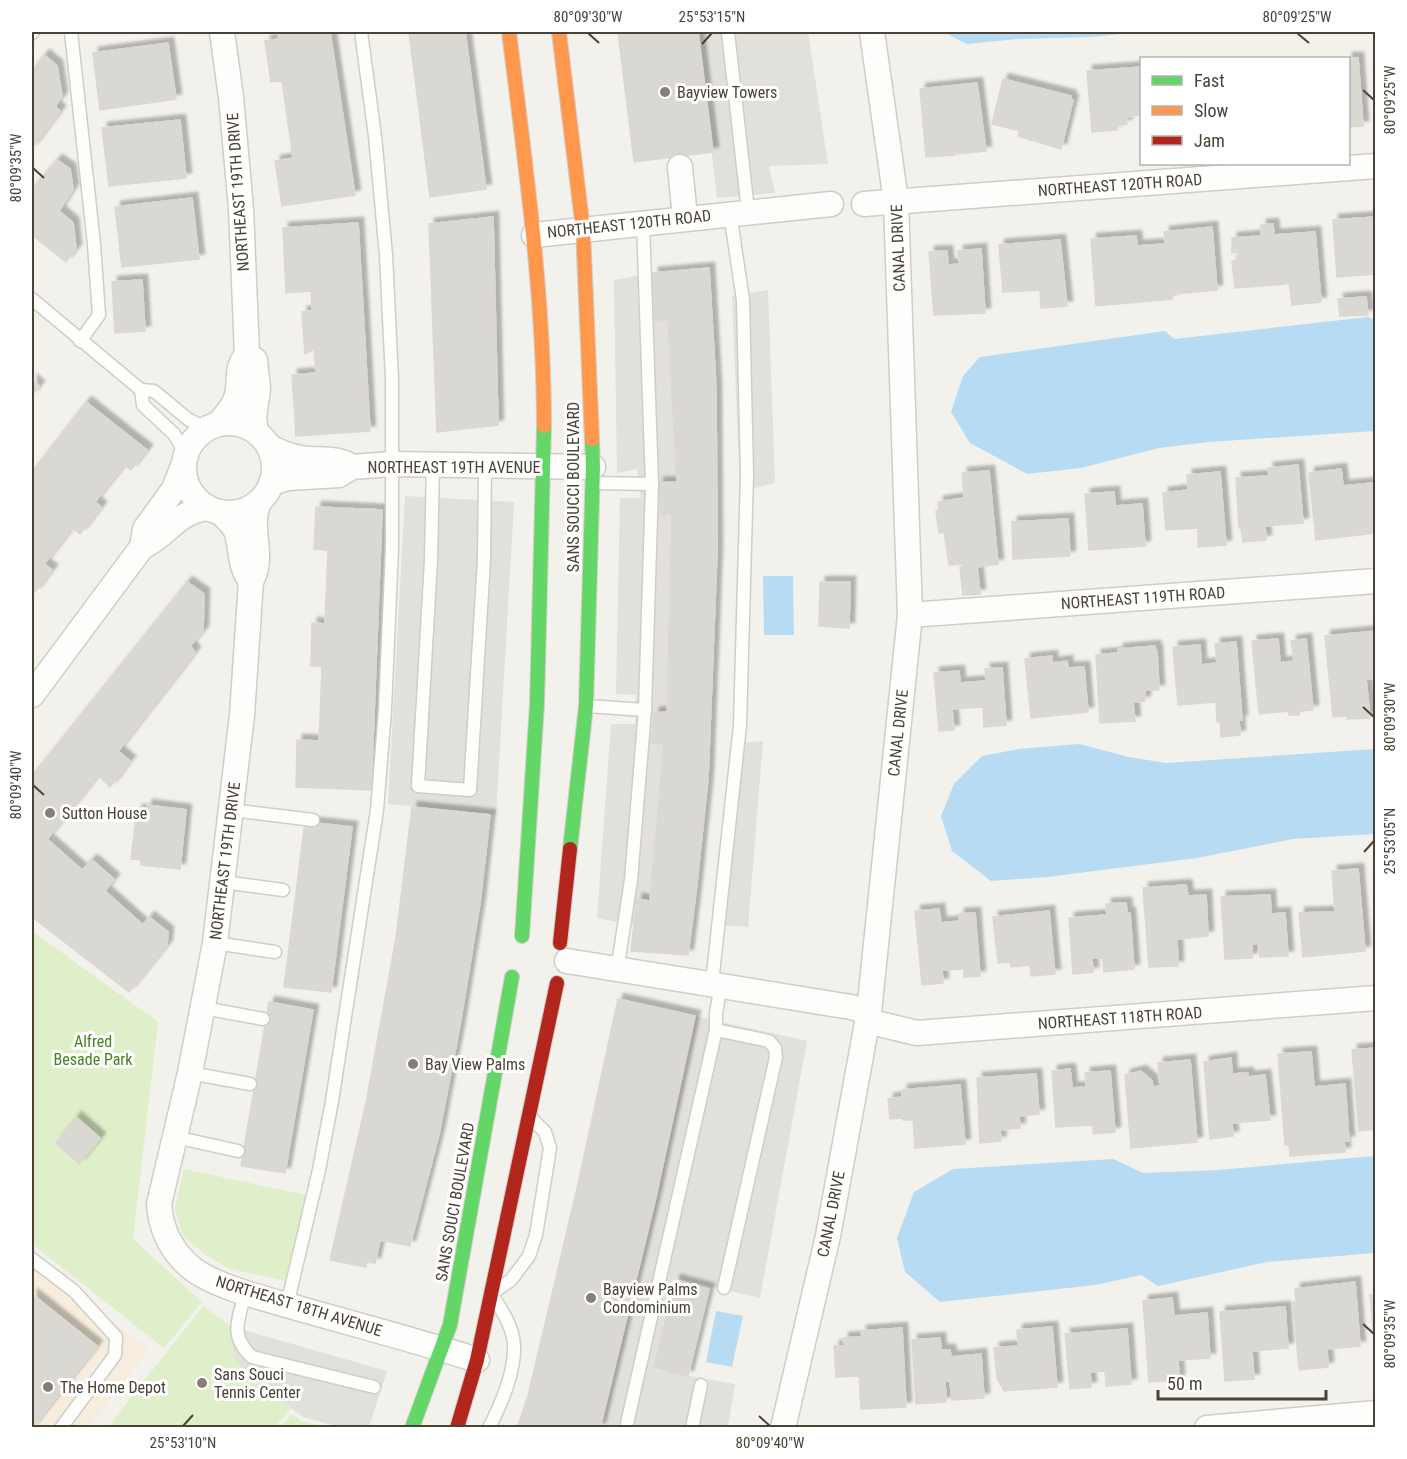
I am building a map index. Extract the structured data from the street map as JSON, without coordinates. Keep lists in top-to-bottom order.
{
  "streets": {
    "street": [
      "NORTHEAST 120TH ROAD",
      "NORTHEAST 19TH DRIVE",
      "CANAL DRIVE",
      "NORTHEAST 19TH AVENUE",
      "SANS SOUCCI BOULEVARD",
      "NORTHEAST 119TH ROAD",
      "NORTHEAST 118TH ROAD",
      "SANS SOUCI BOULEVARD",
      "NORTHEAST 18TH AVENUE"
    ]
  },
  "crossings": [
    ["NORTHEAST 120TH ROAD", "CANAL DRIVE"],
    ["NORTHEAST 120TH ROAD", "SANS SOUCCI BOULEVARD"],
    ["NORTHEAST 19TH DRIVE", "NORTHEAST 19TH AVENUE"],
    ["NORTHEAST 19TH DRIVE", "NORTHEAST 18TH AVENUE"],
    ["CANAL DRIVE", "NORTHEAST 119TH ROAD"],
    ["CANAL DRIVE", "NORTHEAST 118TH ROAD"],
    ["NORTHEAST 19TH AVENUE", "SANS SOUCCI BOULEVARD"],
    ["SANS SOUCCI BOULEVARD", "NORTHEAST 118TH ROAD"],
    ["SANS SOUCI BOULEVARD", "NORTHEAST 18TH AVENUE"]
  ],
  "parks": ["Alfred Besade Park"],
  "places": [
    "Bayview Towers",
    "Sutton House",
    "Bay View Palms",
    "Bayview Palms Condominium",
    "Sans Souci Tennis Center",
    "The Home Depot"
  ],
  "legend": ["Fast", "Slow", "Jam"],
  "scale_bar": "50 m",
  "coordinates": [
    "80°09'30\"W",
    "25°53'15\"N",
    "80°09'25\"W",
    "80°09'35\"W",
    "80°09'40\"W",
    "25°53'05\"N",
    "25°53'10\"N"
  ]
}
